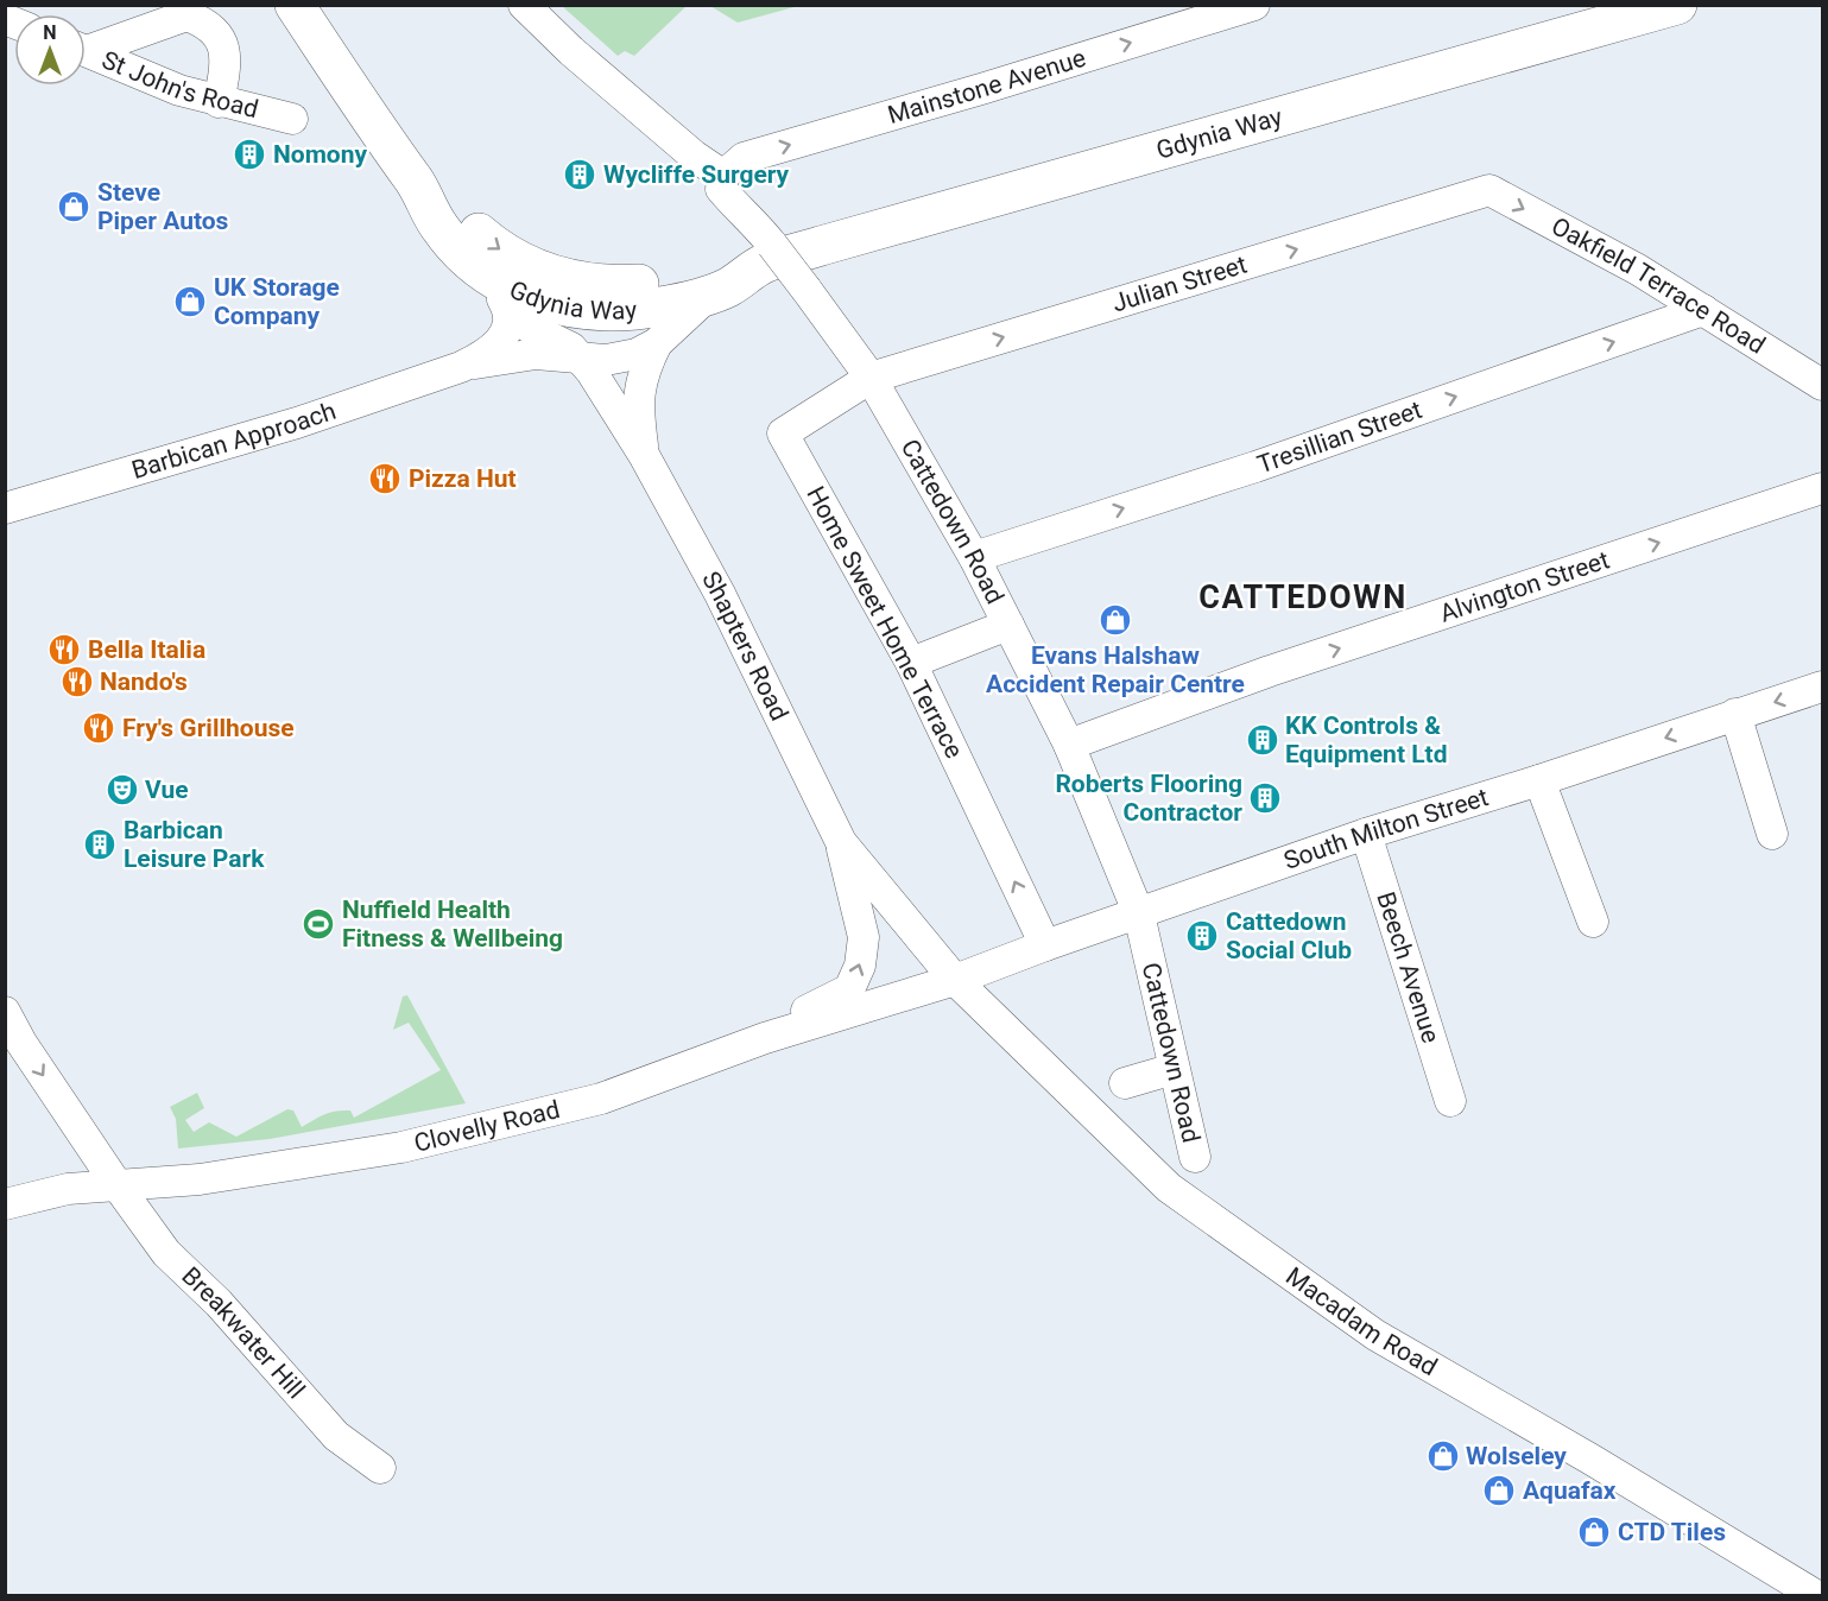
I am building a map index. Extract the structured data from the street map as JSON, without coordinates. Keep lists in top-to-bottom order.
{
  "streets": {
    "main road": ["Gdynia Way"],
    "street": [
      "St John's Road",
      "Mainstone Avenue",
      "Julian Street",
      "Oakfield Terrace Road",
      "Tresillian Street",
      "Barbican Approach",
      "Cattedown Road",
      "Alvington Street",
      "Home Sweet Home Terrace",
      "Shapters Road",
      "South Milton Street",
      "Beech Avenue",
      "Clovelly Road",
      "Macadam Road",
      "Breakwater Hill"
    ]
  },
  "crossings": [
    ["Mainstone Avenue", "Cattedown Road"],
    ["Gdynia Way", "Barbican Approach"],
    ["Julian Street", "Oakfield Terrace Road"],
    ["Julian Street", "Cattedown Road"],
    ["Julian Street", "Home Sweet Home Terrace"],
    ["Oakfield Terrace Road", "Tresillian Street"],
    ["Tresillian Street", "Cattedown Road"],
    ["Barbican Approach", "Shapters Road"],
    ["Cattedown Road", "Alvington Street"],
    ["Cattedown Road", "Home Sweet Home Terrace"],
    ["Cattedown Road", "South Milton Street"],
    ["Home Sweet Home Terrace", "South Milton Street"],
    ["Shapters Road", "South Milton Street"],
    ["Shapters Road", "Clovelly Road"],
    ["Shapters Road", "Macadam Road"],
    ["South Milton Street", "Beech Avenue"],
    ["South Milton Street", "Clovelly Road"],
    ["South Milton Street", "Macadam Road"],
    ["Clovelly Road", "Macadam Road"],
    ["Clovelly Road", "Breakwater Hill"]
  ],
  "one_way": [
    "Mainstone Avenue",
    "Julian Street",
    "Oakfield Terrace Road",
    "Tresillian Street",
    "Alvington Street",
    "Home Sweet Home Terrace"
  ],
  "districts": ["CATTEDOWN"],
  "places": {
    "building": [
      "Nomony",
      "Wycliffe Surgery",
      "KK Controls & Equipment Ltd",
      "Roberts Flooring Contractor",
      "Barbican Leisure Park",
      "Cattedown Social Club"
    ],
    "shop": [
      "Steve Piper Autos",
      "UK Storage Company",
      "Evans Halshaw Accident Repair Centre",
      "Wolseley",
      "Aquafax",
      "CTD Tiles"
    ],
    "restaurant": [
      "Pizza Hut",
      "Bella Italia",
      "Nando's",
      "Fry's Grillhouse"
    ],
    "theatre": ["Vue"],
    "sports": ["Nuffield Health Fitness & Wellbeing"]
  },
  "north": "top"
}
